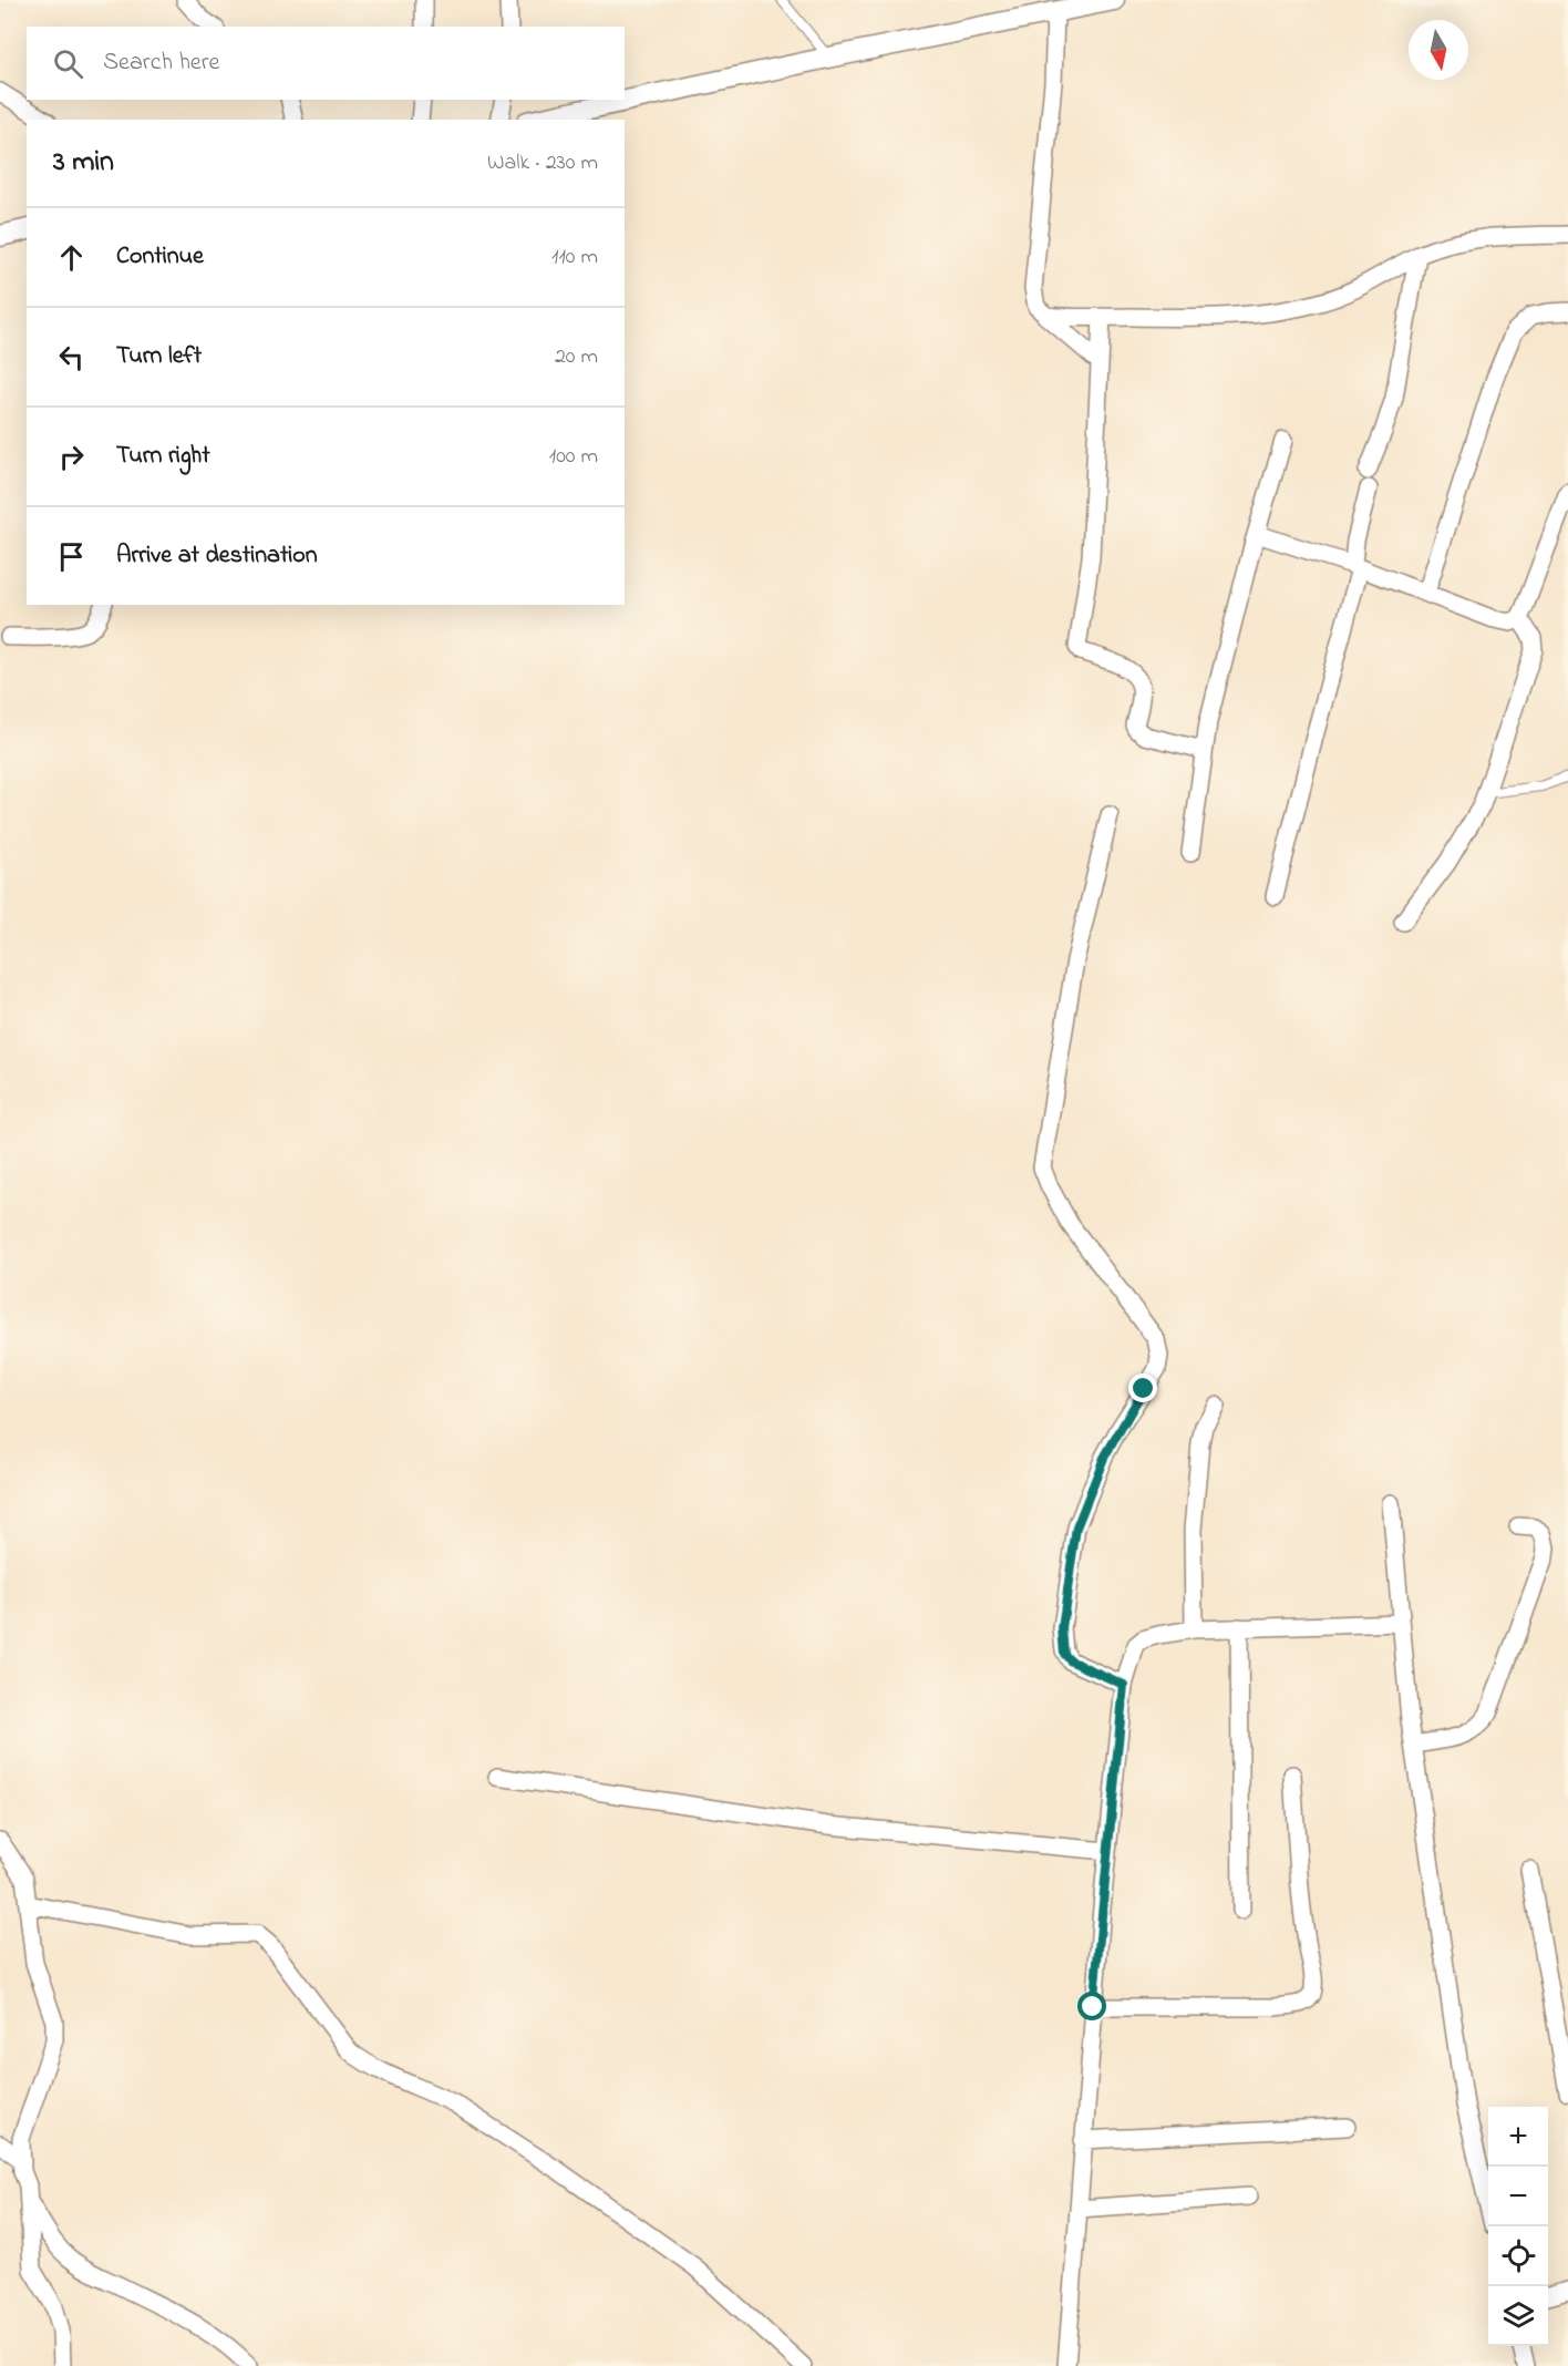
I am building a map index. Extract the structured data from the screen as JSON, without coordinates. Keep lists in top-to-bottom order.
{
  "north": "bottom",
  "page": {
    "search": "Search here",
    "heading": ["3 min", "Walk · 230 m"],
    "list": [
      ["Continue", "110 m"],
      ["Turn left", "20 m"],
      ["Turn right", "100 m"],
      "Arrive at destination"
    ],
    "map_buttons": ["+", "−"]
  }
}
